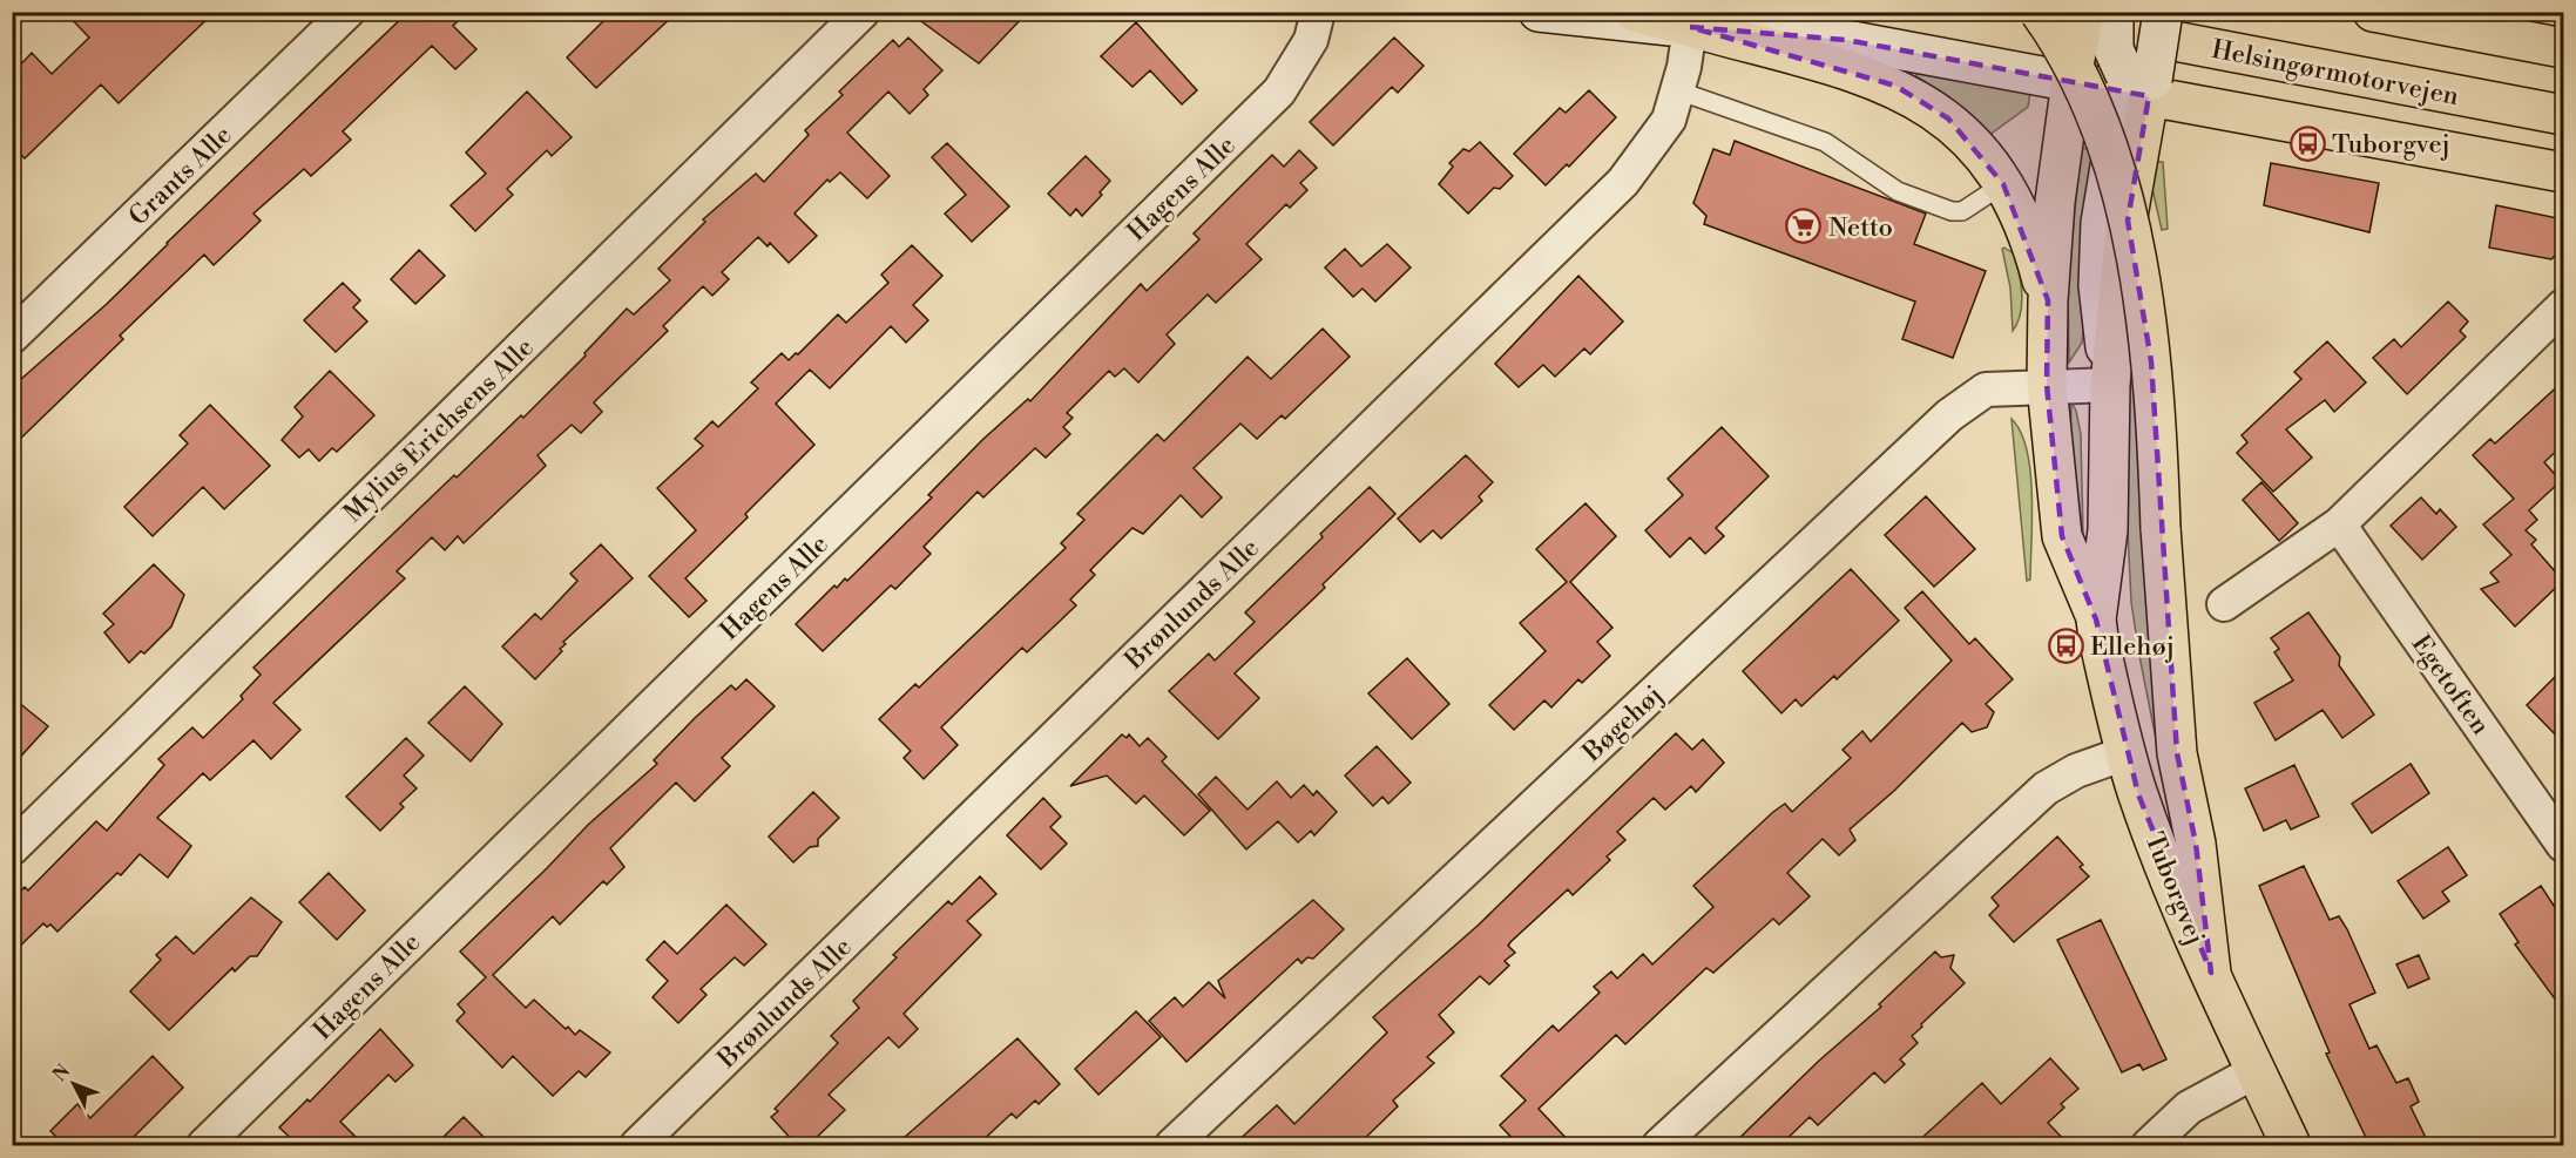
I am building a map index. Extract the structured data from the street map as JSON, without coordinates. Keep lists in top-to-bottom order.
{
  "streets": {
    "main road": ["Helsingørmotorvejen", "Tuborgvej"],
    "street": [
      "Grants Alle",
      "Hagens Alle",
      "Mylius Erichsens Alle",
      "Brønlunds Alle",
      "Egetoften",
      "Bøgehøj"
    ]
  },
  "crossings": [
    ["Bøgehøj", "Tuborgvej"]
  ],
  "places": {
    "bus stop": ["Tuborgvej", "Ellehøj"],
    "supermarket": ["Netto"]
  },
  "north": "top left"
}
